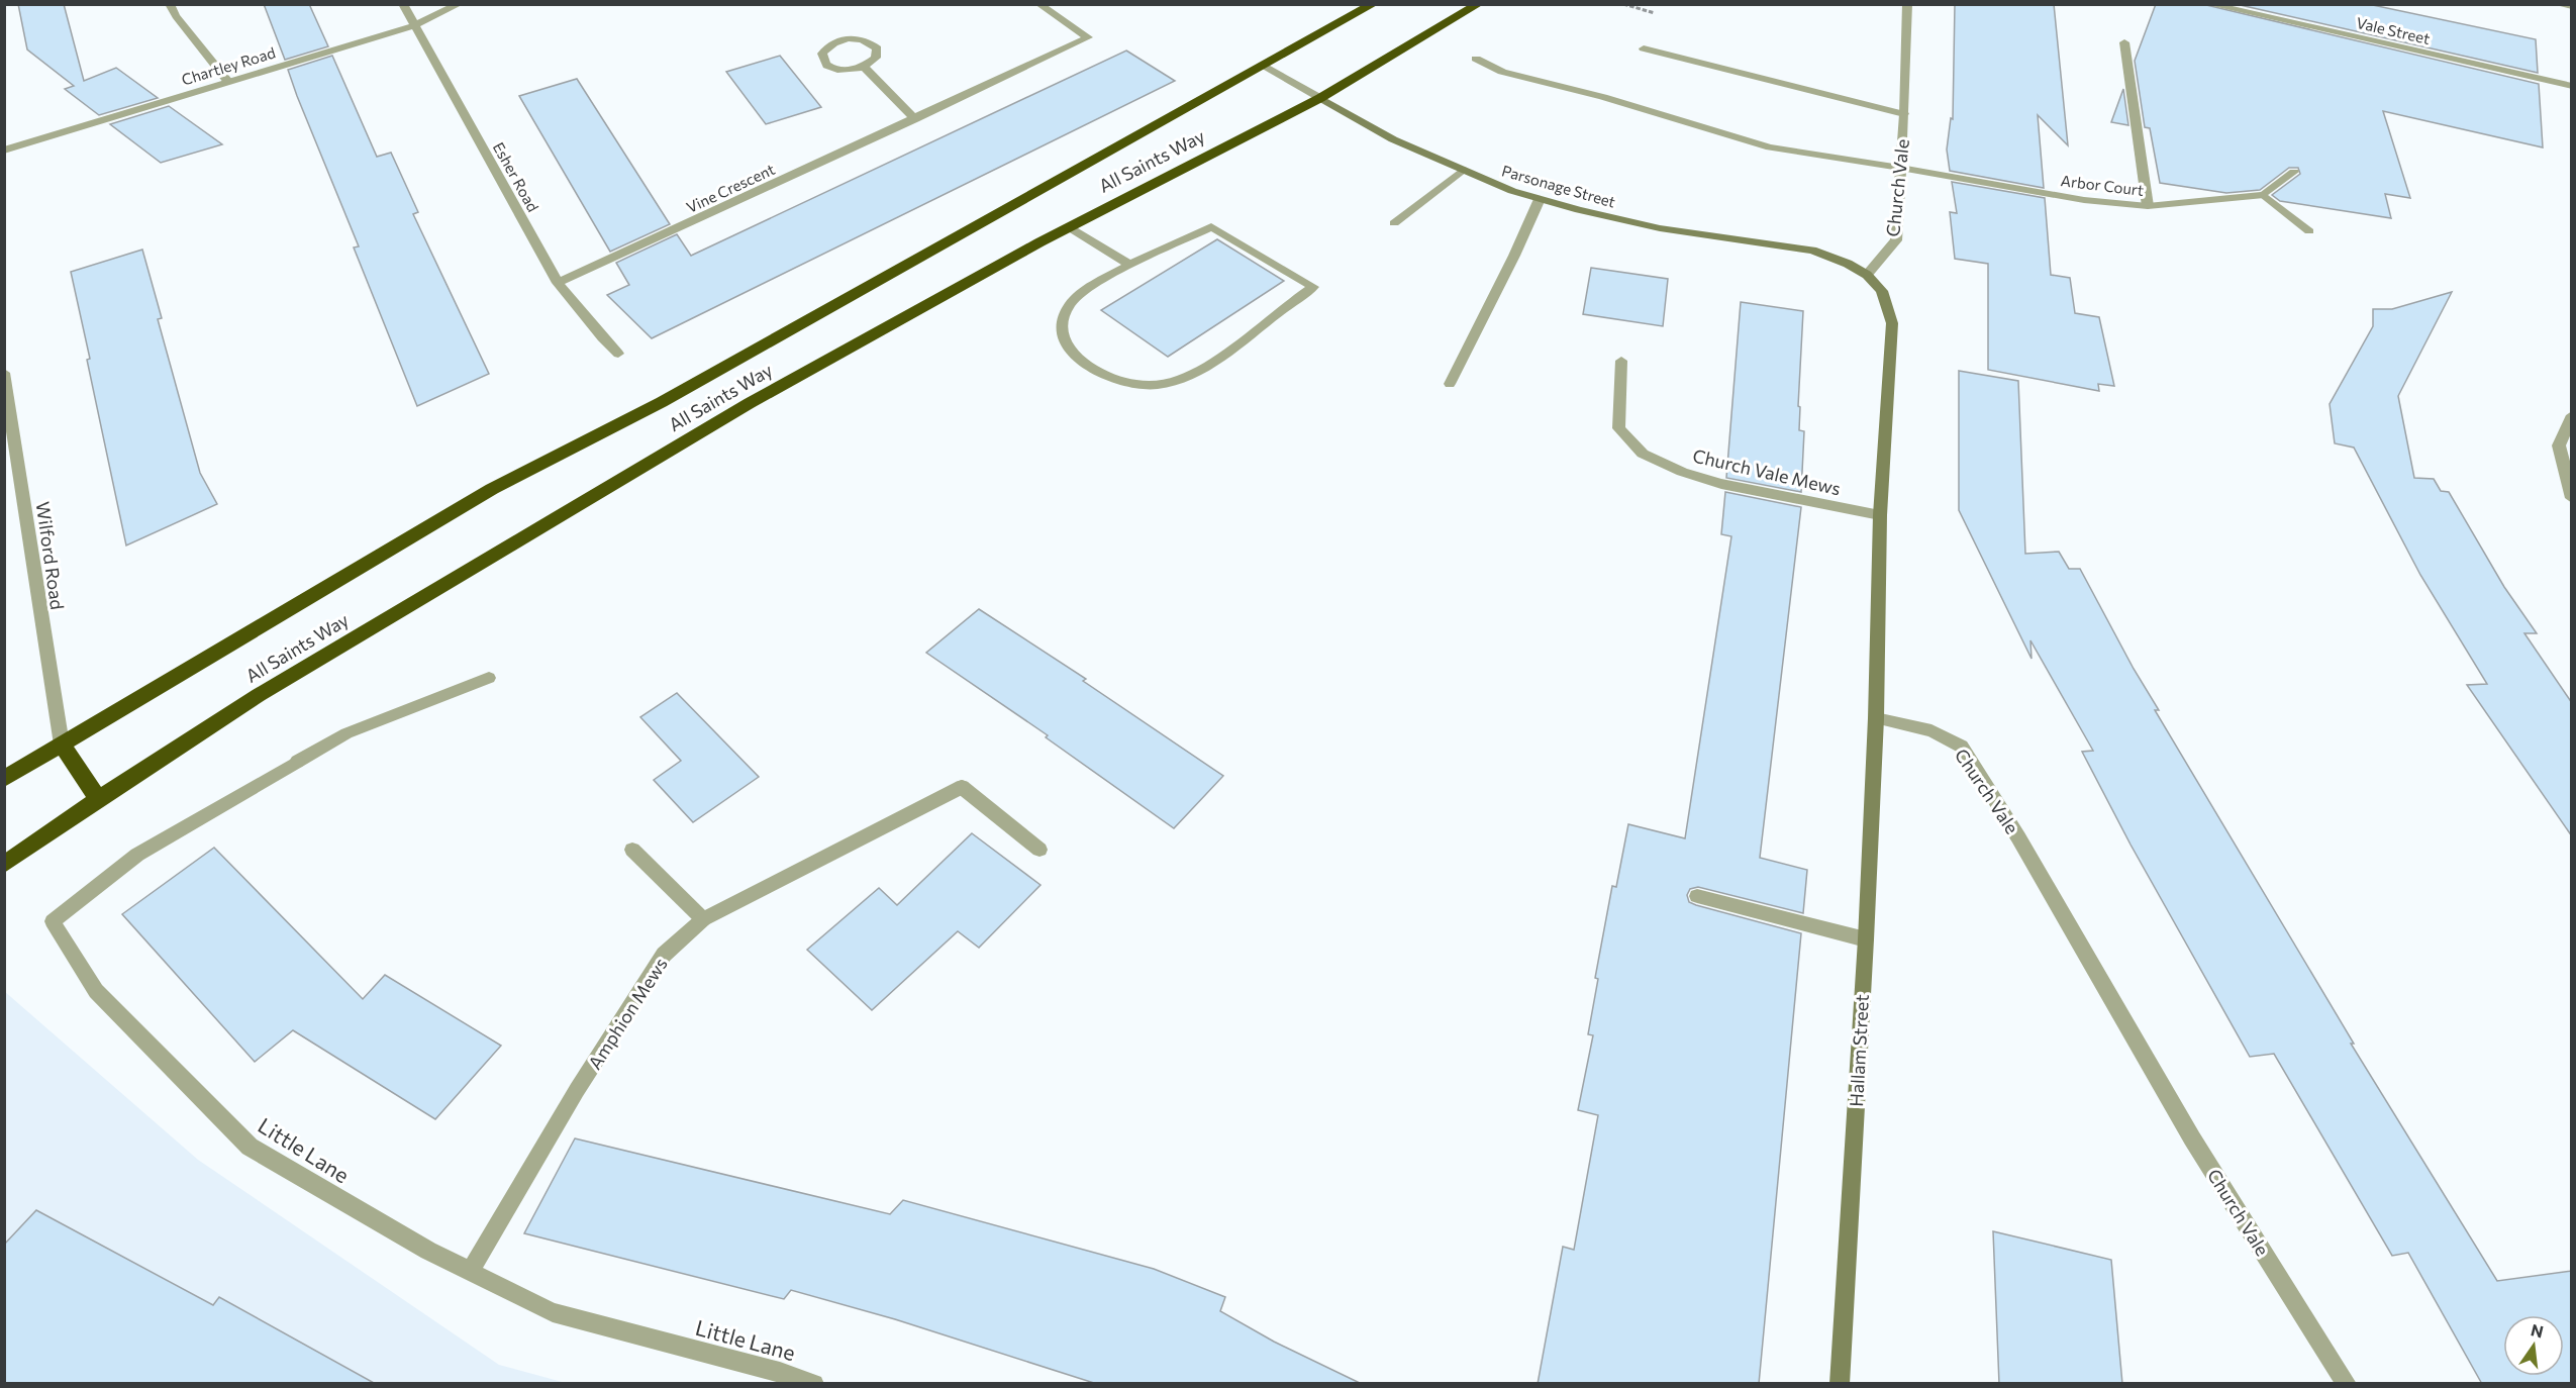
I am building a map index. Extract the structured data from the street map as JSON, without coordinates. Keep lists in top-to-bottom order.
{
  "streets": {
    "highway": ["All Saints Way"],
    "street": [
      "Vale Street",
      "Chartley Road",
      "Esher Road",
      "Arbor Court",
      "Parsonage Street",
      "Vine Crescent",
      "Church Vale",
      "Church Vale Mews",
      "Wilford Road",
      "Amphion Mews",
      "Hallam Street",
      "Little Lane"
    ]
  },
  "crossings": [
    ["Chartley Road", "Esher Road"],
    ["All Saints Way", "Parsonage Street"],
    ["All Saints Way", "Wilford Road"],
    ["Esher Road", "Vine Crescent"],
    ["Arbor Court", "Church Vale"],
    ["Parsonage Street", "Church Vale"],
    ["Church Vale", "Hallam Street"],
    ["Amphion Mews", "Little Lane"]
  ],
  "north": "top"
}
